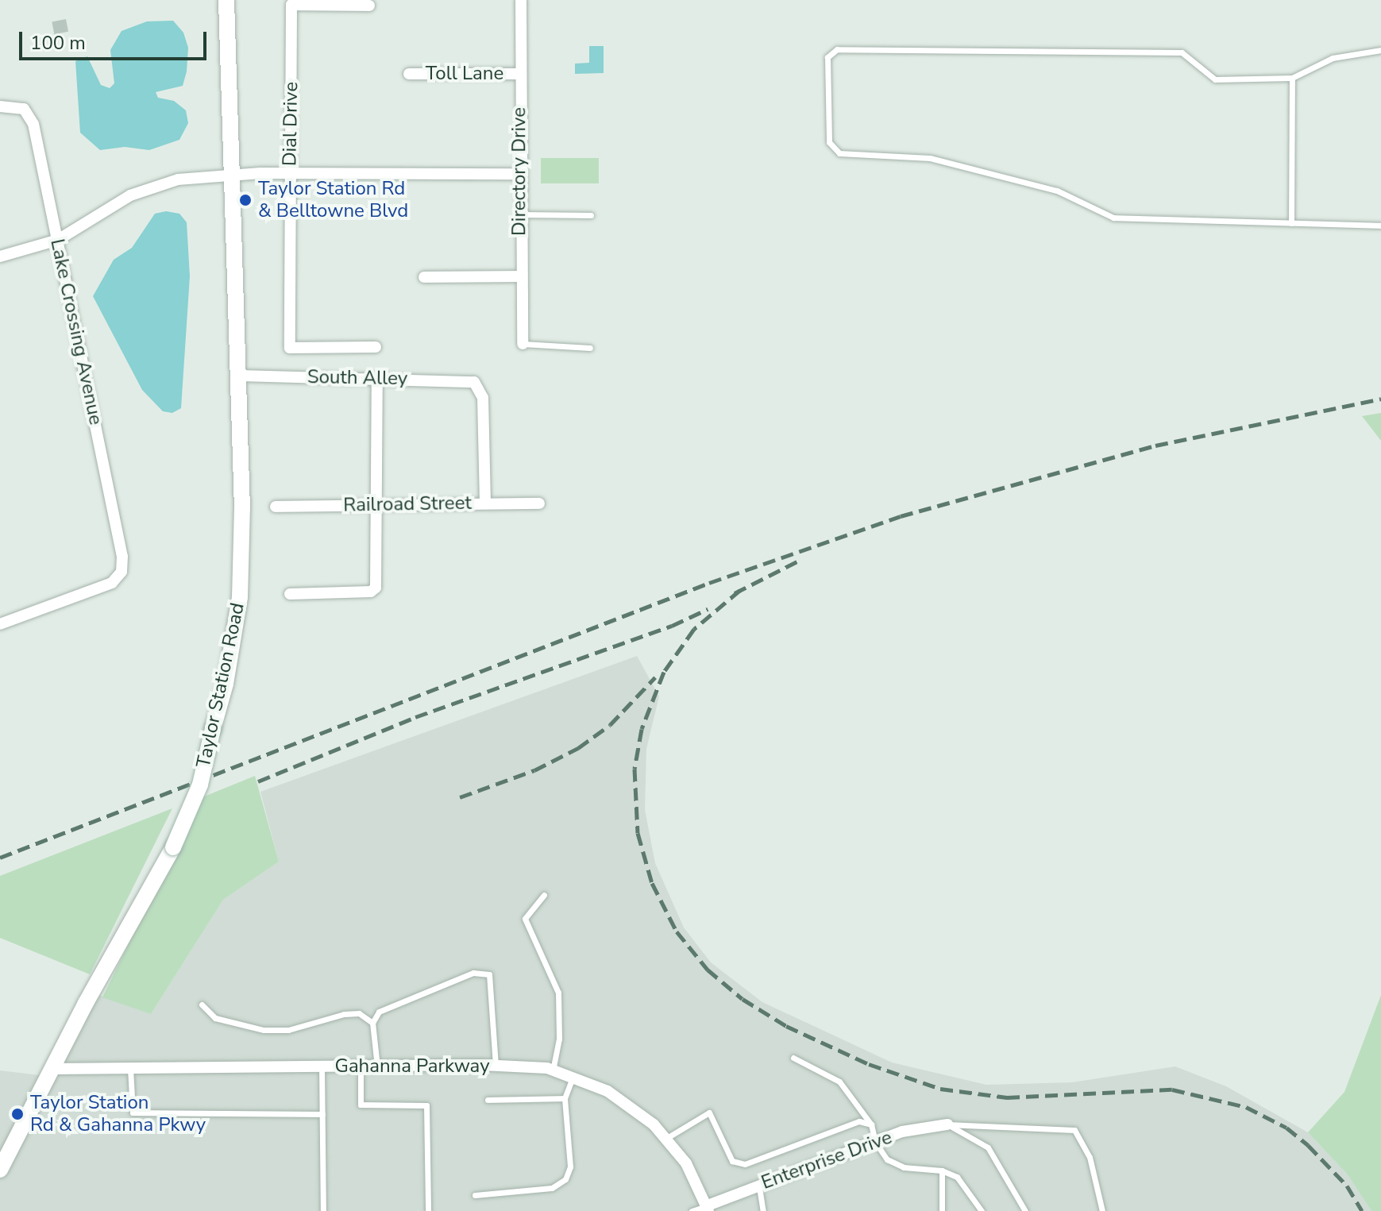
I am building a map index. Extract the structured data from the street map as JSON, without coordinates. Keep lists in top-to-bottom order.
{
  "streets": {
    "main road": ["Taylor Station Road"],
    "street": [
      "Toll Lane",
      "Dial Drive",
      "Directory Drive",
      "Lake Crossing Avenue",
      "South Alley",
      "Railroad Street",
      "Gahanna Parkway",
      "Enterprise Drive"
    ]
  },
  "crossings": [
    ["Toll Lane", "Directory Drive"],
    ["South Alley", "Railroad Street"],
    ["South Alley", "Taylor Station Road"],
    ["Taylor Station Road", "Gahanna Parkway"],
    ["Gahanna Parkway", "Enterprise Drive"]
  ],
  "places": ["Taylor Station Rd & Belltowne Blvd", "Taylor Station Rd & Gahanna Pkwy"],
  "scale_bar": "100 m"
}
